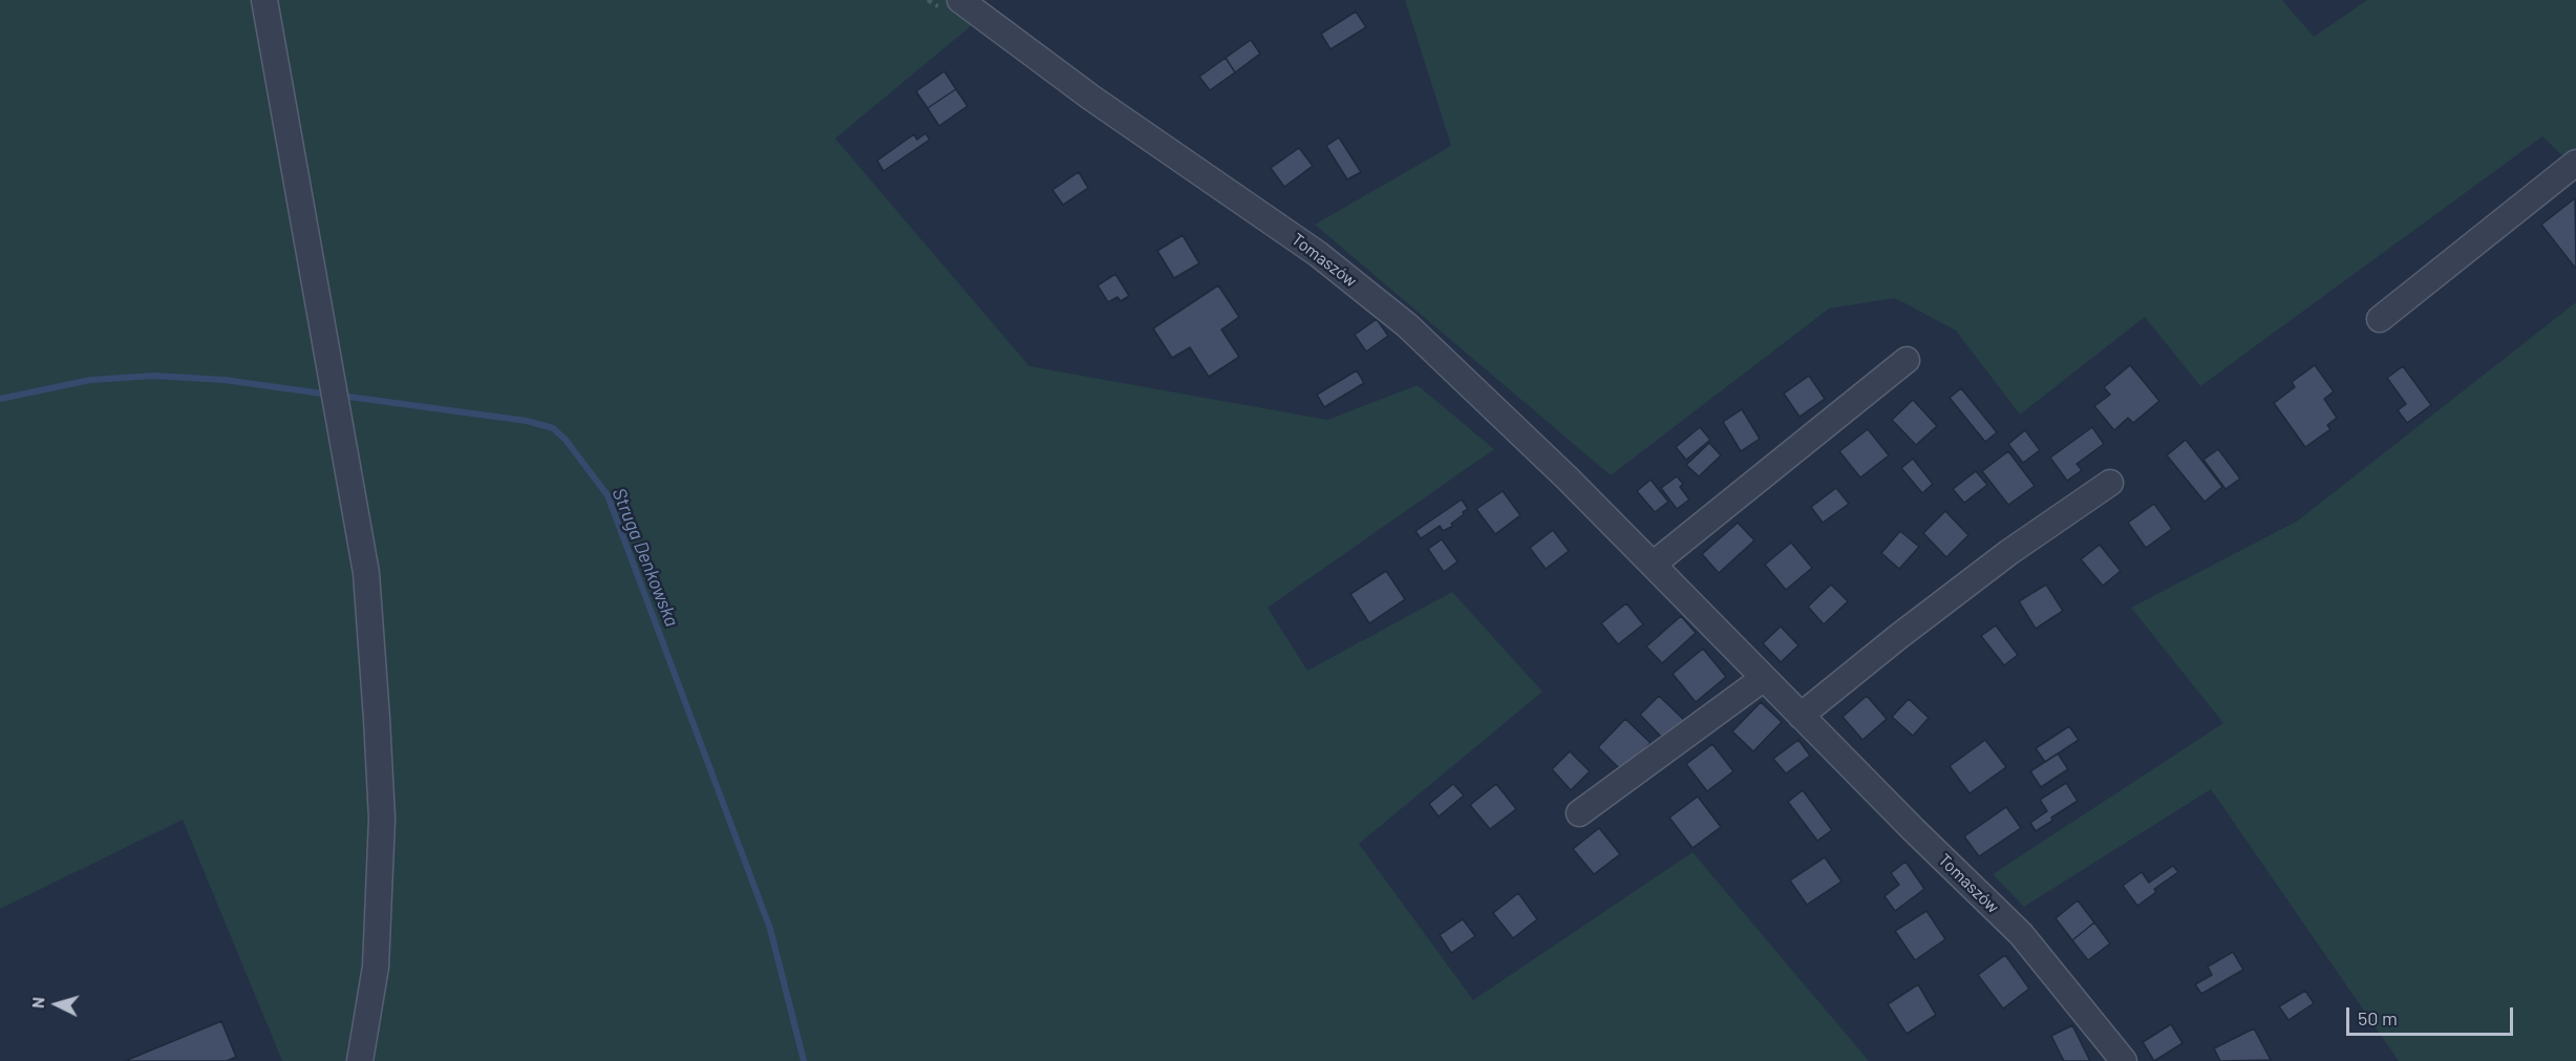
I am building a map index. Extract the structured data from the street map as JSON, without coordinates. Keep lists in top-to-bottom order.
{
  "streets": {
    "street": ["Tomaszów"]
  },
  "water": ["Struga Denkowska"],
  "scale_bar": "50 m",
  "north": "left"
}
